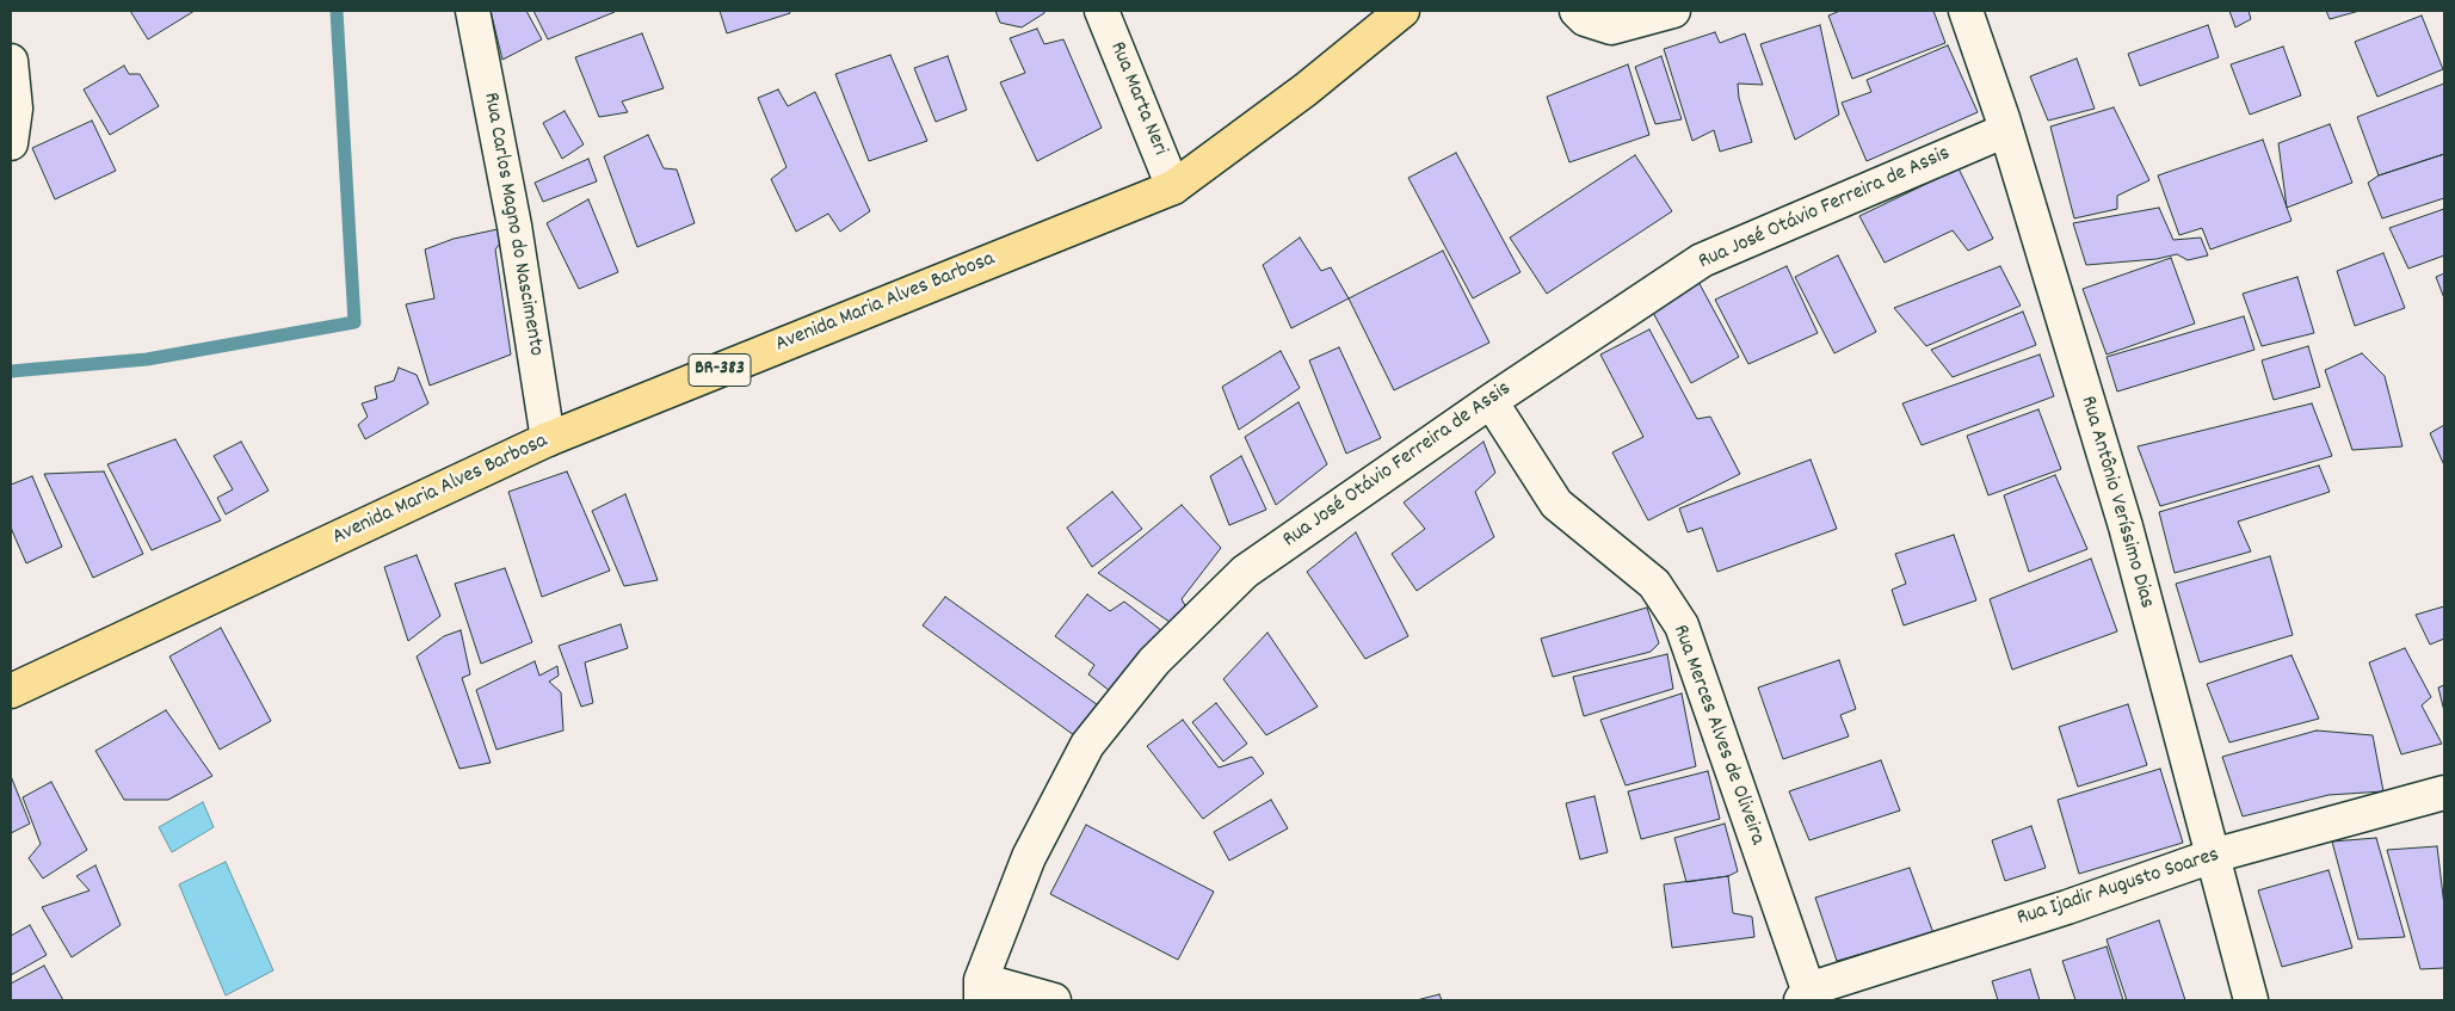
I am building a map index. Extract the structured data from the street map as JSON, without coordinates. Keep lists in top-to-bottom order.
{
  "streets": {
    "highway": ["Avenida Maria Alves Barbosa", "BR-383"],
    "street": [
      "Rua Marta Neri",
      "Rua José Otávio Ferreira de Assis",
      "Rua Carlos Magno do Nascimento",
      "Rua Antônio Veríssimo Dias",
      "Rua Merces Alves de Oliveira",
      "Rua Ijadir Augusto Soares"
    ]
  },
  "crossings": [
    ["Rua Marta Neri", "Avenida Maria Alves Barbosa"],
    ["Rua José Otávio Ferreira de Assis", "Rua Antônio Veríssimo Dias"],
    ["Rua José Otávio Ferreira de Assis", "Rua Merces Alves de Oliveira"],
    ["Rua Carlos Magno do Nascimento", "Avenida Maria Alves Barbosa"],
    ["Rua Antônio Veríssimo Dias", "Rua Ijadir Augusto Soares"],
    ["Rua Merces Alves de Oliveira", "Rua Ijadir Augusto Soares"]
  ]
}
